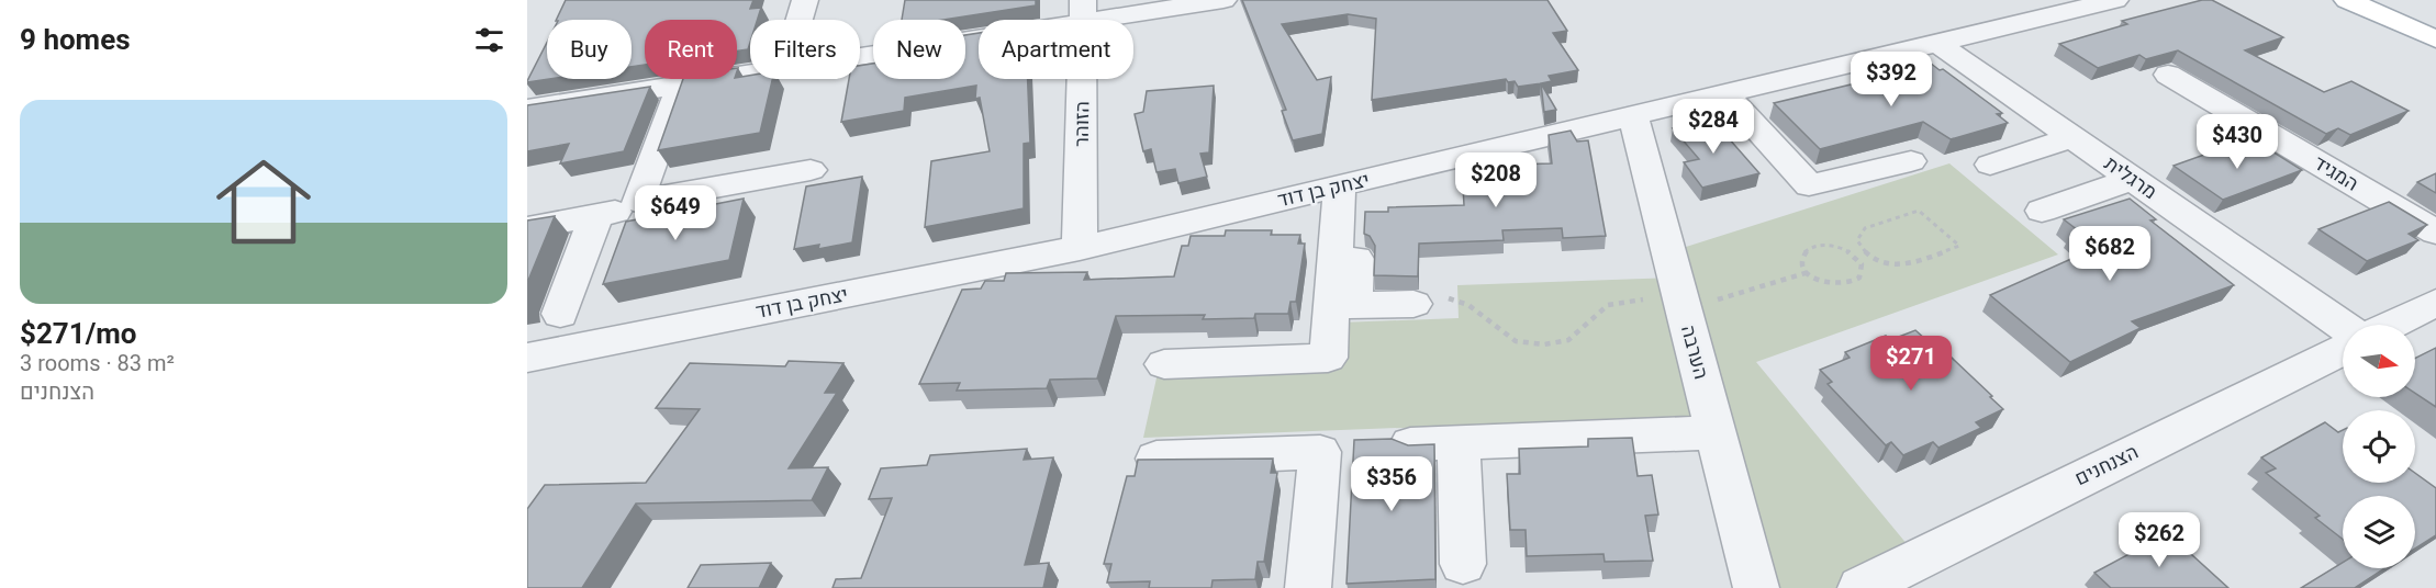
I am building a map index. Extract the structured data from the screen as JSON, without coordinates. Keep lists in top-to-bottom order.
{
  "streets": {
    "street": [
      "הזוהר",
      "המגיד",
      "מרגלית",
      "יצחק בן דוד",
      "הערבה",
      "הצנחנים"
    ]
  },
  "crossings": [
    ["הזוהר", "יצחק בן דוד"],
    ["מרגלית", "יצחק בן דוד"],
    ["יצחק בן דוד", "הערבה"]
  ],
  "north": "right",
  "page": {
    "heading": "9 homes",
    "chip": [
      "Buy",
      "Rent",
      "Filters",
      "New",
      "Apartment"
    ],
    "price": [
      "$392",
      "$284",
      "$430",
      "$208",
      "$649",
      "$682",
      "$271",
      "$356",
      "$262"
    ],
    "list": [
      {
        "name": "$271/mo",
        "note": "3 rooms · 83 m² · הצנחנים"
      }
    ]
  }
}
